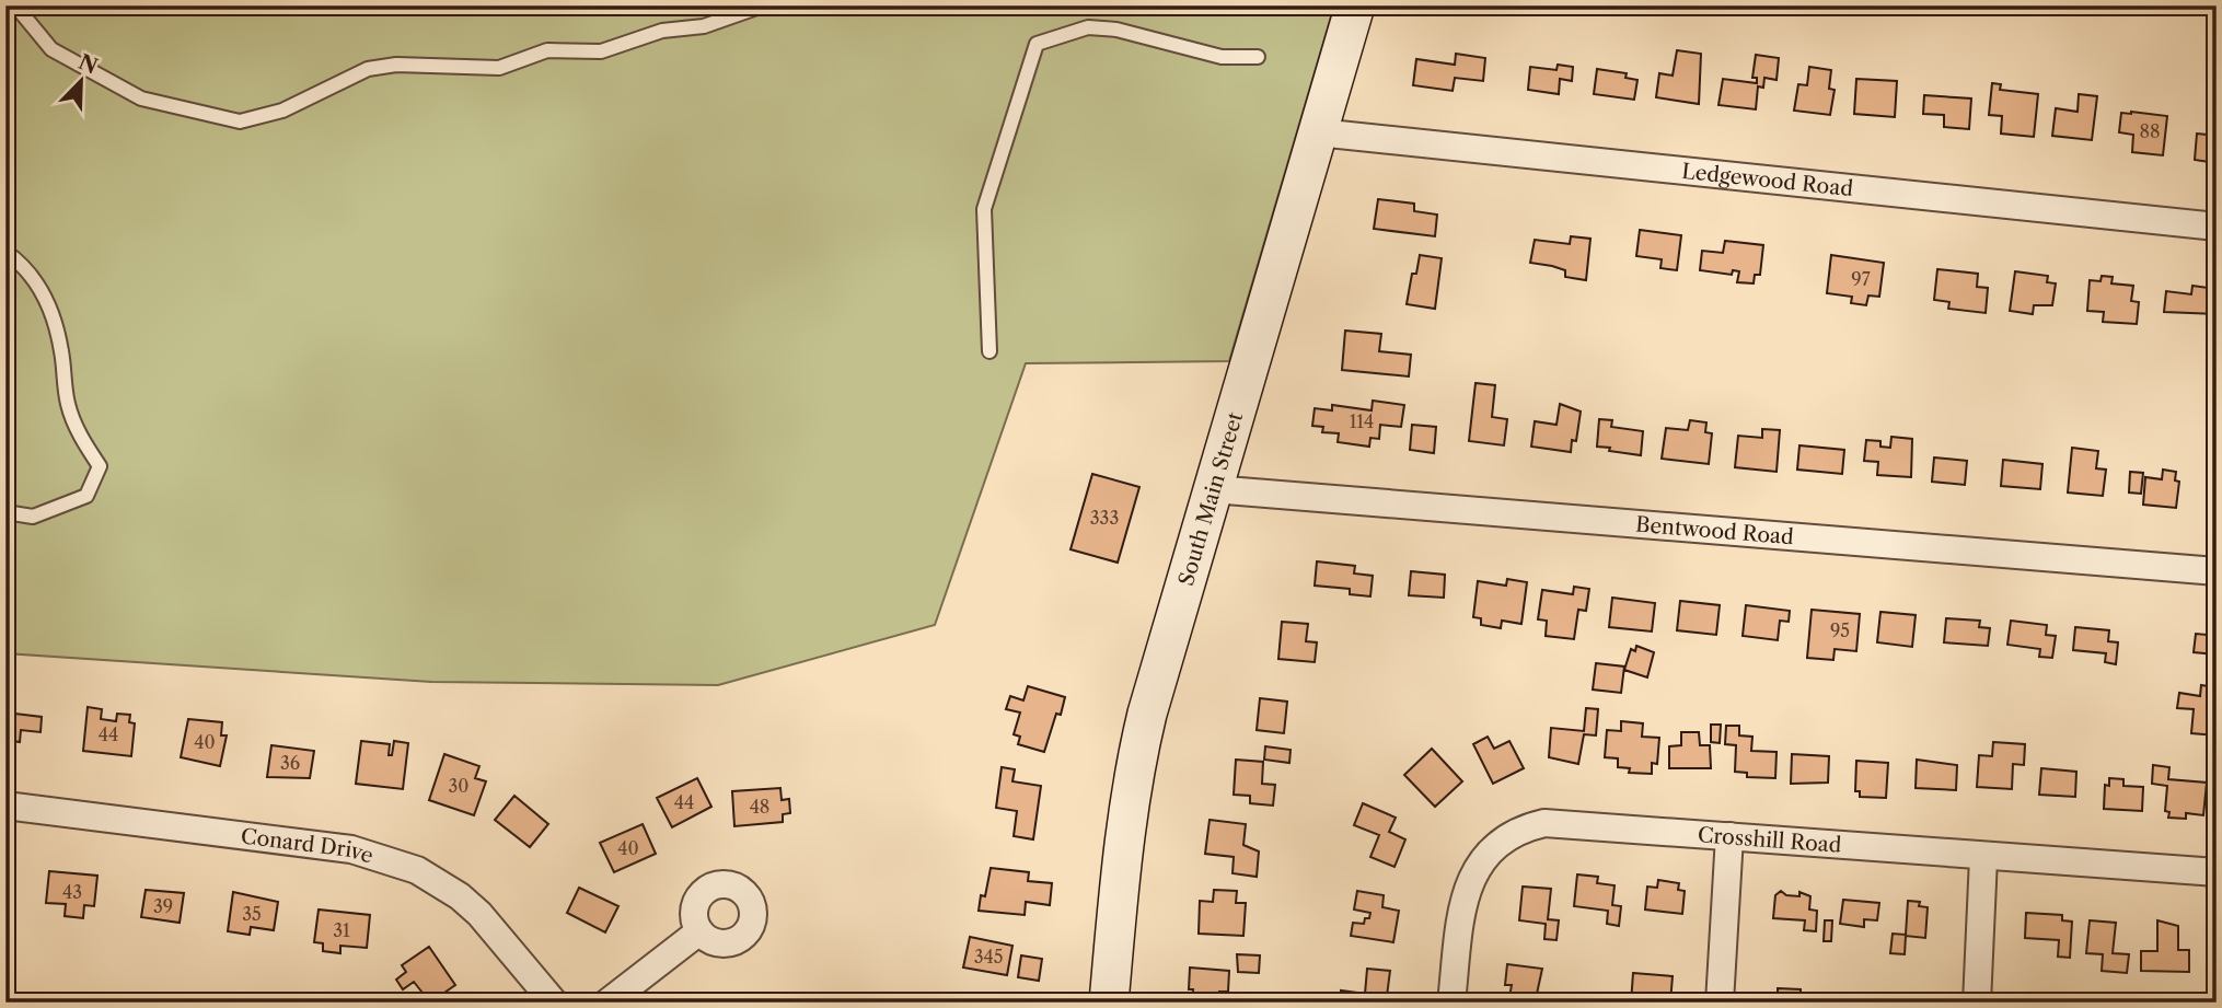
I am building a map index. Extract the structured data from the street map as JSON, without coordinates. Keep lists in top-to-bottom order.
{
  "streets": {
    "main road": ["South Main Street"],
    "street": [
      "Ledgewood Road",
      "Bentwood Road",
      "Crosshill Road",
      "Conard Drive"
    ]
  },
  "crossings": [
    ["Ledgewood Road", "South Main Street"],
    ["South Main Street", "Bentwood Road"]
  ],
  "house_numbers": [
    "88",
    "97",
    "114",
    "333",
    "95",
    "44",
    "40",
    "36",
    "30",
    "44",
    "48",
    "40",
    "43",
    "39",
    "35",
    "31",
    "345"
  ],
  "north": "top right"
}
